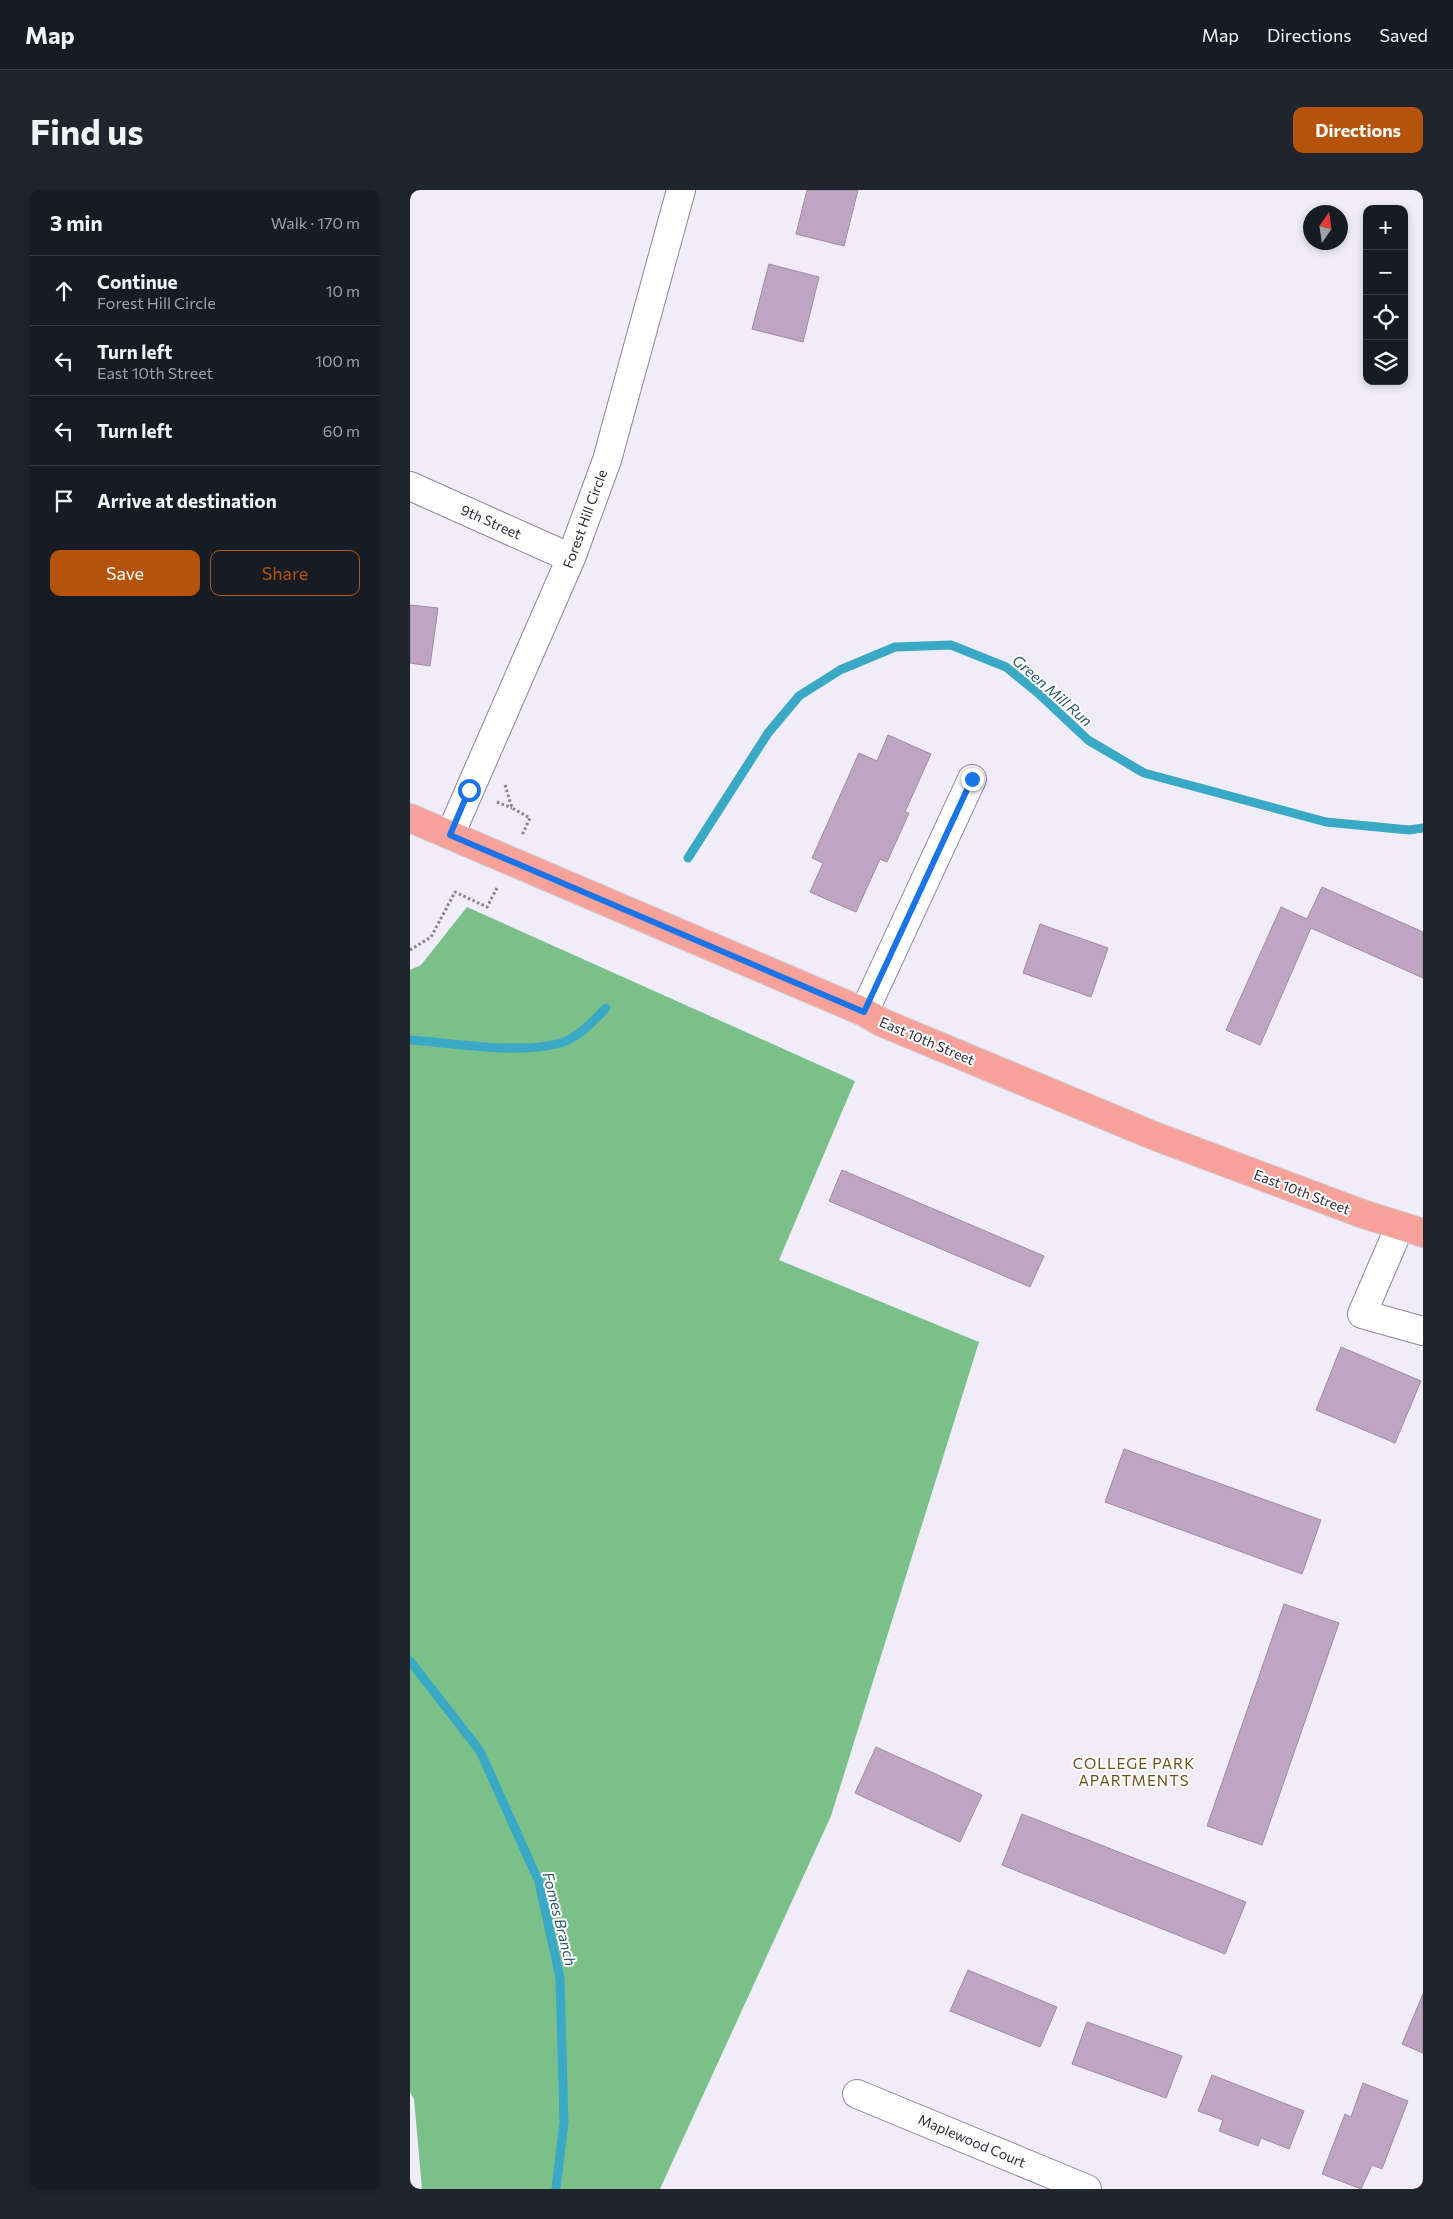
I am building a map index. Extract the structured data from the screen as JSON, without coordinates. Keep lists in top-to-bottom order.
{
  "streets": {
    "main road": ["East 10th Street"],
    "street": ["Forest Hill Circle", "9th Street", "Maplewood Court"]
  },
  "crossings": [
    ["Forest Hill Circle", "9th Street"],
    ["Forest Hill Circle", "East 10th Street"]
  ],
  "districts": ["COLLEGE PARK APARTMENTS"],
  "water": ["Green Mill Run", "Fomes Branch"],
  "north": "top",
  "page": {
    "header": "Map",
    "nav": ["Map", "Directions", "Saved"],
    "buttons": [
      "Directions",
      ["Save", "Share"]
    ],
    "title": "Find us",
    "heading": ["3 min", "Walk · 170 m"],
    "map_buttons": ["+", "−"],
    "list": [
      ["Continue", "Forest Hill Circle", "10 m"],
      ["Turn left", "East 10th Street", "100 m"],
      ["Turn left", "60 m"],
      "Arrive at destination"
    ]
  }
}
